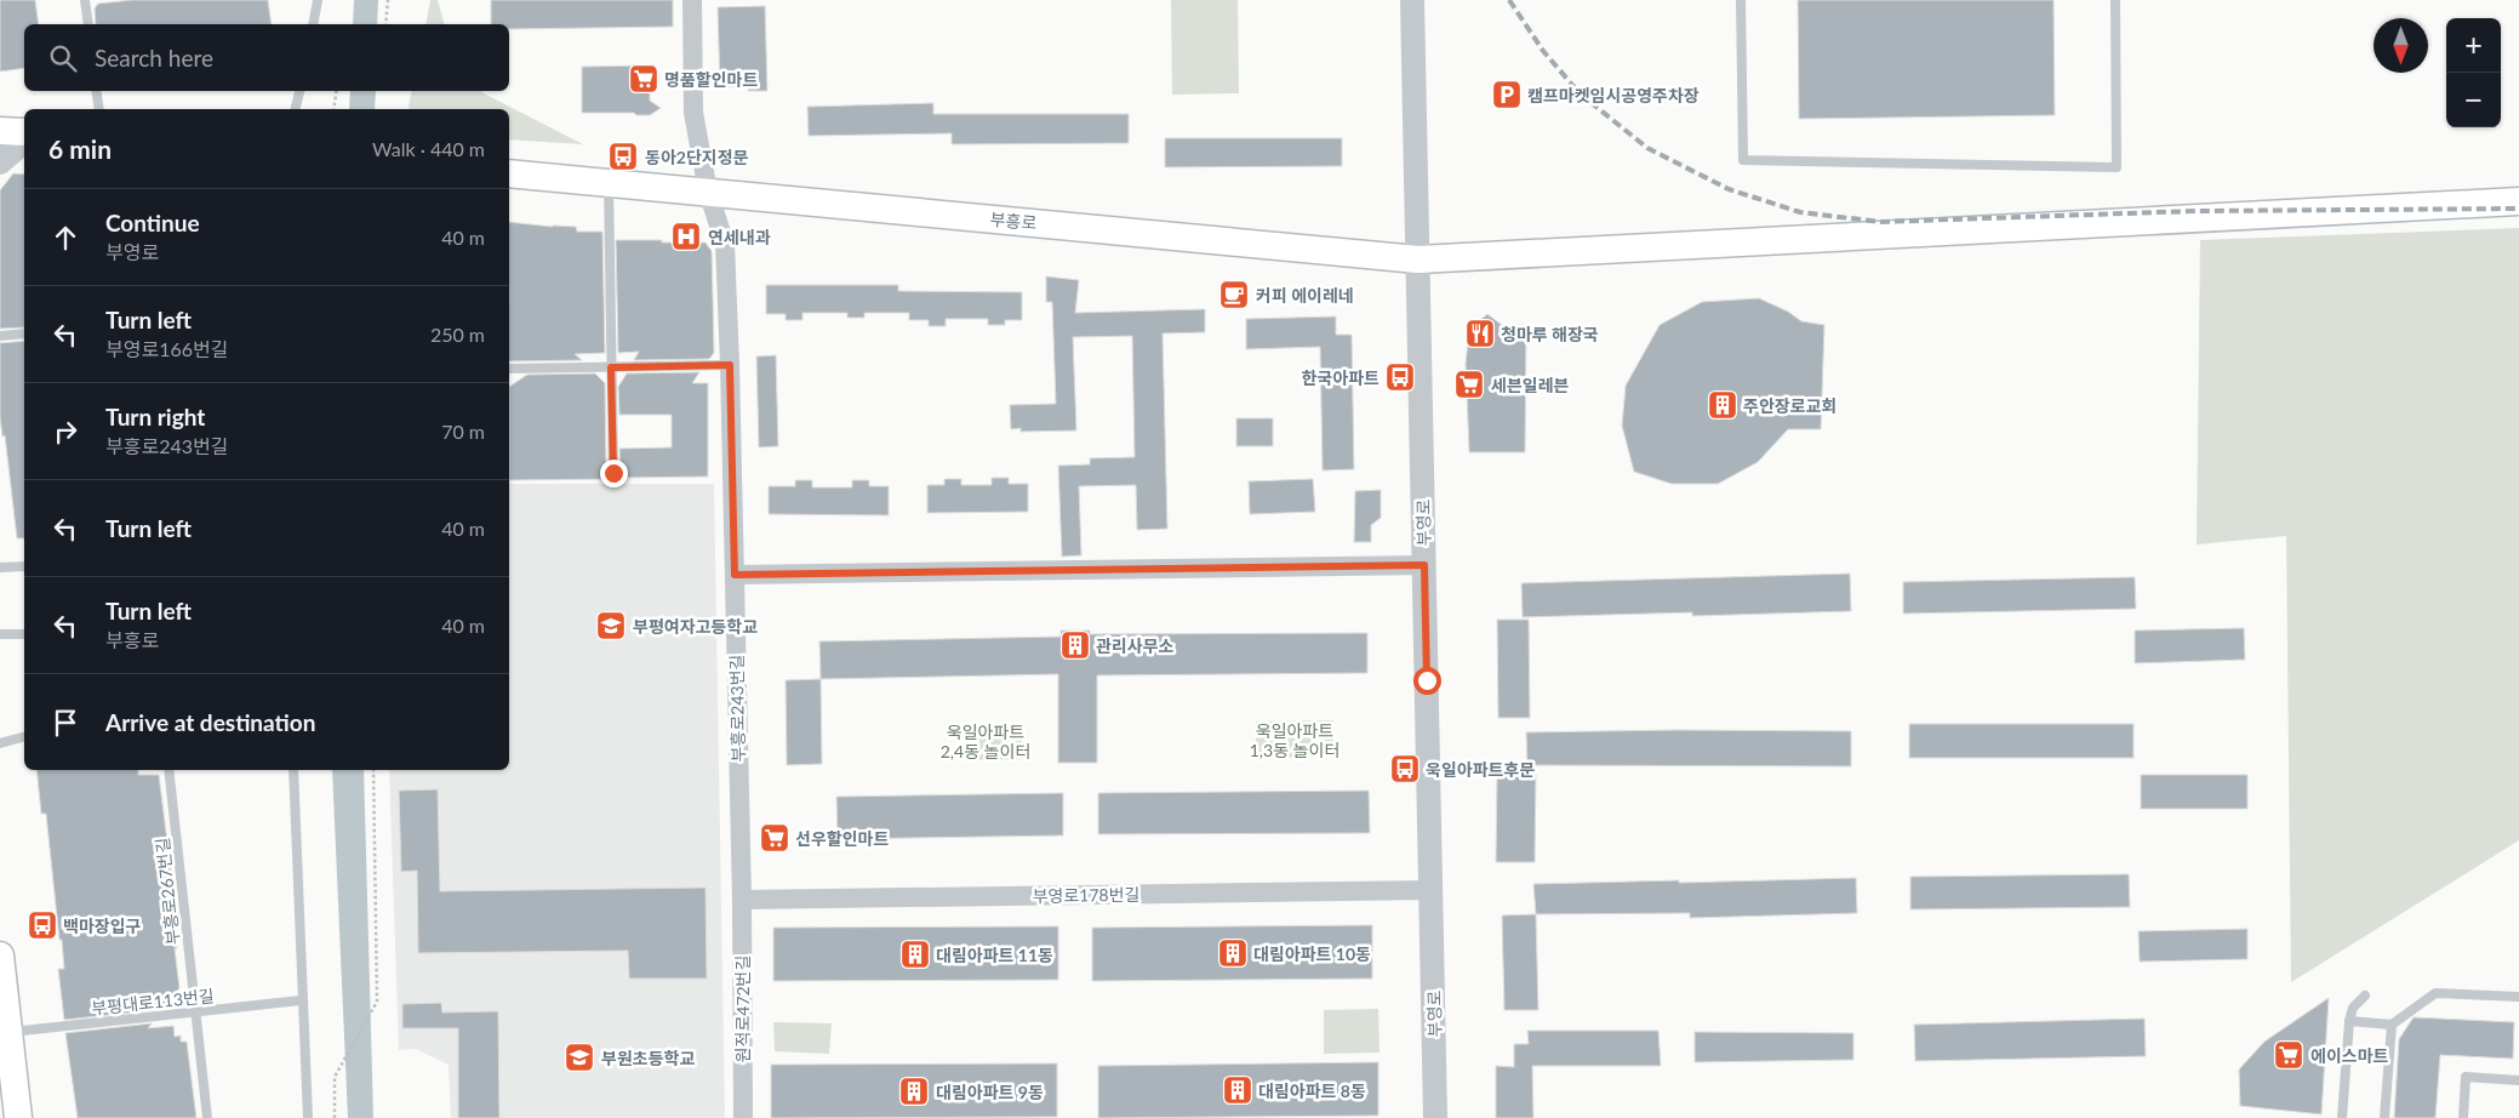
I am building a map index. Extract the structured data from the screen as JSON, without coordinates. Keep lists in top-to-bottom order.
{
  "streets": {
    "main road": ["부흥로"],
    "street": [
      "부영로",
      "부흥로243번길",
      "부영로178번길",
      "원적로472번길"
    ],
    "lane": ["부흥로267번길", "부평대로113번길"]
  },
  "crossings": [
    ["부흥로", "부영로"],
    ["부흥로", "부흥로243번길"],
    ["부영로", "부영로178번길"],
    ["부흥로243번길", "부영로178번길"],
    ["부흥로243번길", "원적로472번길"],
    ["부흥로267번길", "부평대로113번길"],
    ["부영로178번길", "원적로472번길"]
  ],
  "parks": ["욱일아파트 1,3동 놀이터", "욱일아파트 2,4동 놀이터"],
  "places": {
    "supermarket": [
      "명품할인마트",
      "세븐일레븐",
      "선우할인마트",
      "에이스마트"
    ],
    "parking": ["캠프마켓임시공영주차장"],
    "bus stop": [
      "동아2단지정문",
      "한국아파트",
      "욱일아파트후문",
      "백마장입구"
    ],
    "hospital": ["연세내과"],
    "cafe": ["커피 에이레네"],
    "restaurant": ["청마루 해장국"],
    "building": [
      "주안장로교회",
      "관리사무소",
      "대림아파트 10동",
      "대림아파트 11동",
      "대림아파트 8동",
      "대림아파트 9동"
    ],
    "school or university": ["부평여자고등학교", "부원초등학교"]
  },
  "north": "bottom",
  "page": {
    "map_buttons": ["+", "−"],
    "search": "Search here",
    "heading": ["6 min", "Walk · 440 m"],
    "list": [
      ["Continue", "부영로", "40 m"],
      ["Turn left", "부영로166번길", "250 m"],
      ["Turn right", "부흥로243번길", "70 m"],
      ["Turn left", "40 m"],
      ["Turn left", "부흥로", "40 m"],
      "Arrive at destination"
    ]
  }
}
